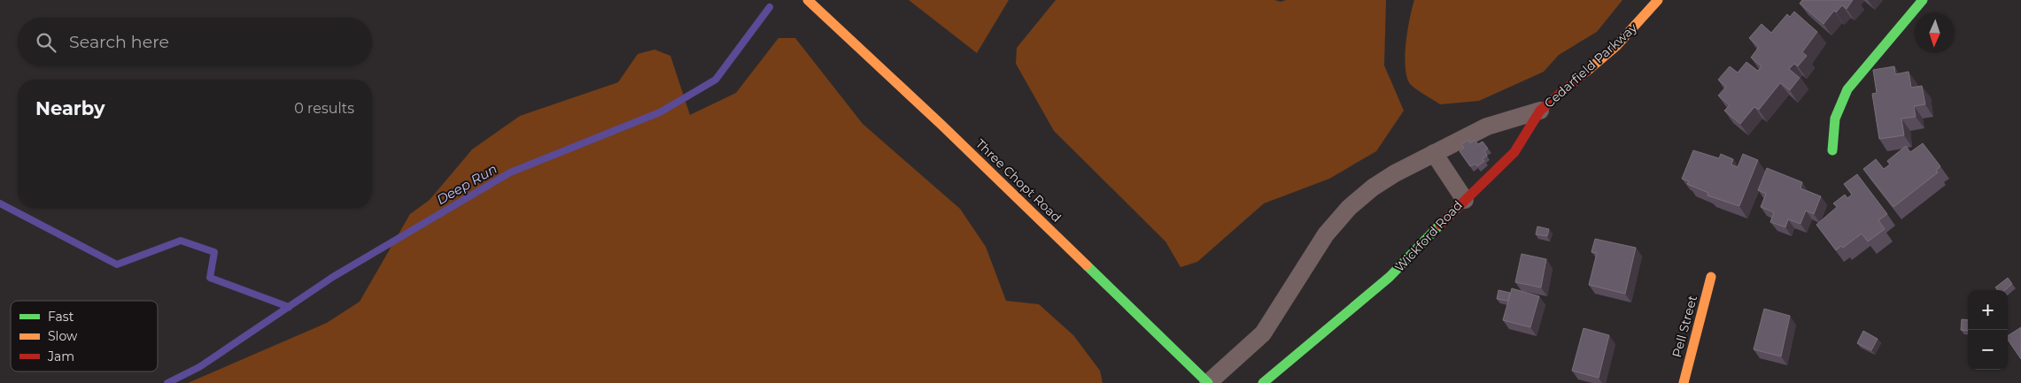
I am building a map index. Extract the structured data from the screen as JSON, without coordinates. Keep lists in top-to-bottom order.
{
  "streets": {
    "street": [
      "Cedarfield Parkway",
      "Three Chopt Road",
      "Wickford Road",
      "Pell Street"
    ]
  },
  "crossings": [
    ["Cedarfield Parkway", "Wickford Road"]
  ],
  "water": ["Deep Run"],
  "legend": ["Fast", "Slow", "Jam"],
  "north": "bottom",
  "page": {
    "search": "Search here",
    "heading": ["Nearby", "0 results"],
    "map_buttons": ["+", "−"]
  }
}
